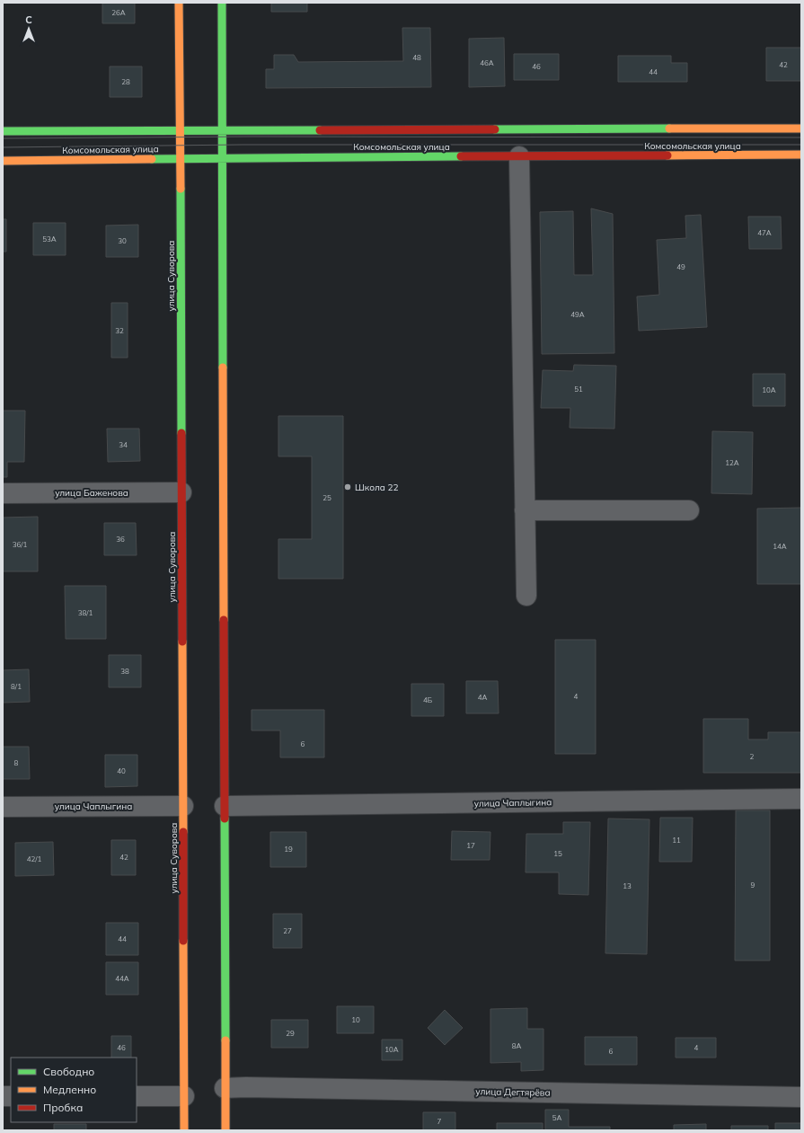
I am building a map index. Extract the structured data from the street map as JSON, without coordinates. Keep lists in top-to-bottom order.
{
  "streets": {
    "main road": ["Комсомольская улица", "улица Суворова"],
    "street": ["улица Баженова", "улица Чаплыгина", "улица Дегтярёва"]
  },
  "crossings": [
    ["Комсомольская улица", "улица Суворова"],
    ["улица Суворова", "улица Баженова"],
    ["улица Суворова", "улица Чаплыгина"]
  ],
  "places": ["Школа 22"],
  "house_numbers": [
    "26А",
    "48",
    "46А",
    "42",
    "46",
    "44",
    "28",
    "47А",
    "53А",
    "30",
    "49",
    "49А",
    "32",
    "51",
    "10А",
    "34",
    "12А",
    "25",
    "36",
    "36/1",
    "14А",
    "38/1",
    "38",
    "8/1",
    "4",
    "4А",
    "4Б",
    "6",
    "2",
    "8",
    "40",
    "11",
    "17",
    "19",
    "15",
    "42",
    "42/1",
    "9",
    "13",
    "27",
    "44",
    "44А",
    "10",
    "29",
    "8А",
    "46",
    "4",
    "10А",
    "6",
    "5А",
    "7"
  ],
  "legend": ["Свободно", "Медленно", "Пробка"],
  "north": "top"
}
